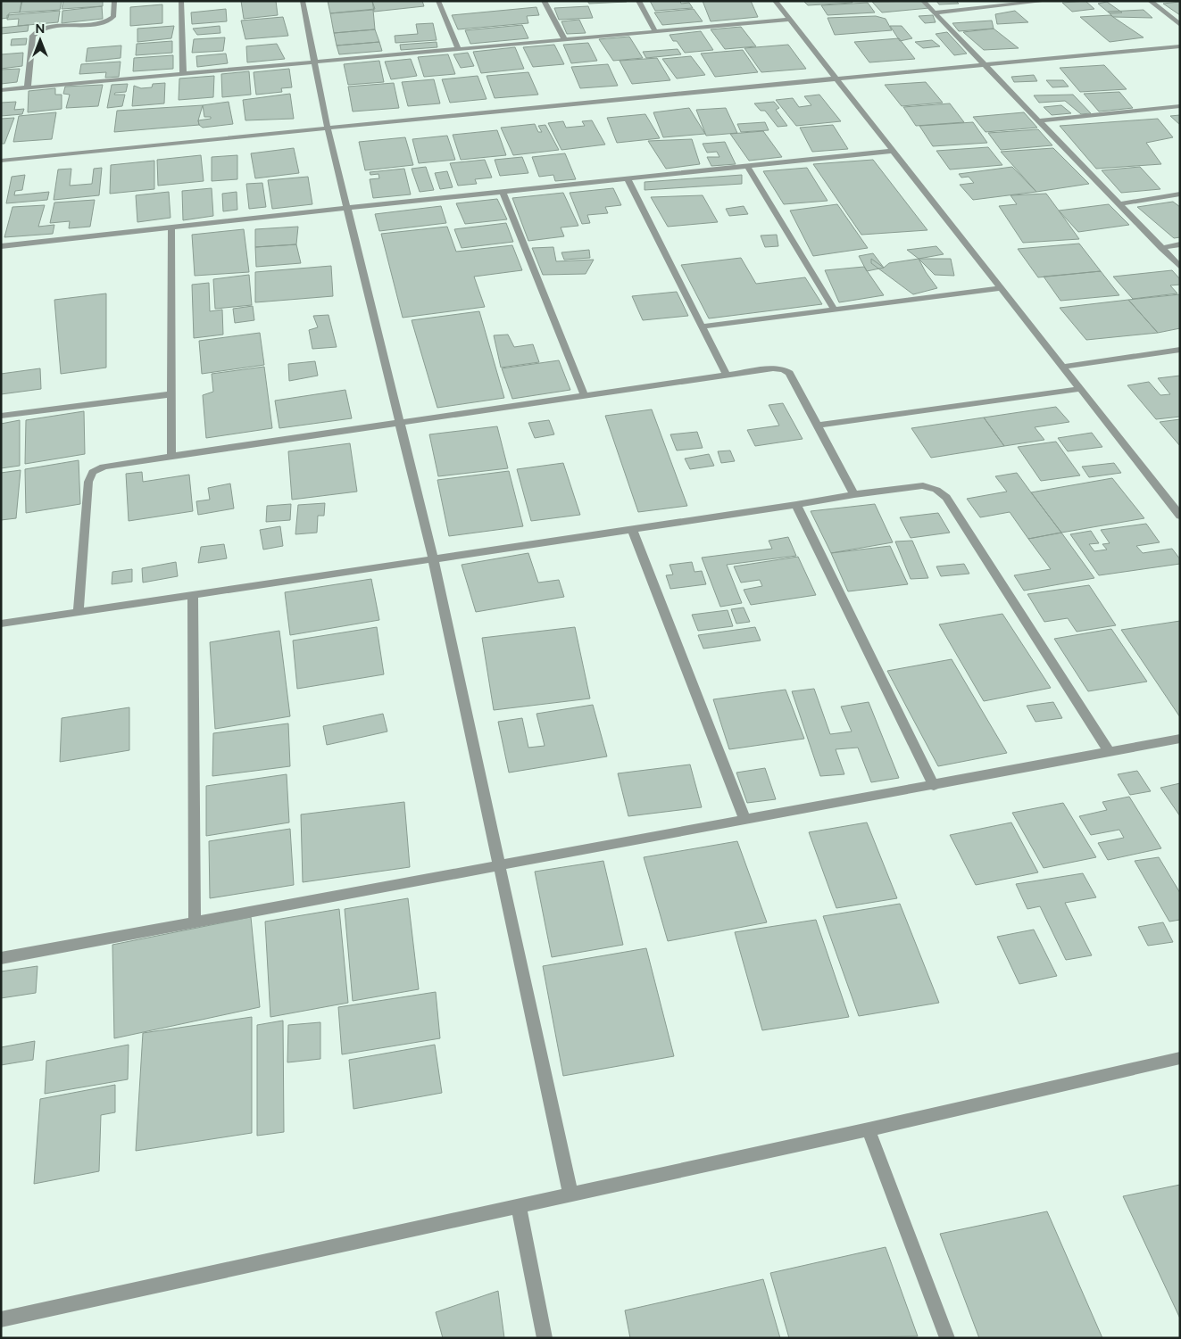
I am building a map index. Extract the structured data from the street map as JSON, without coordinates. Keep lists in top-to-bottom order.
{
  "north": "top"
}
